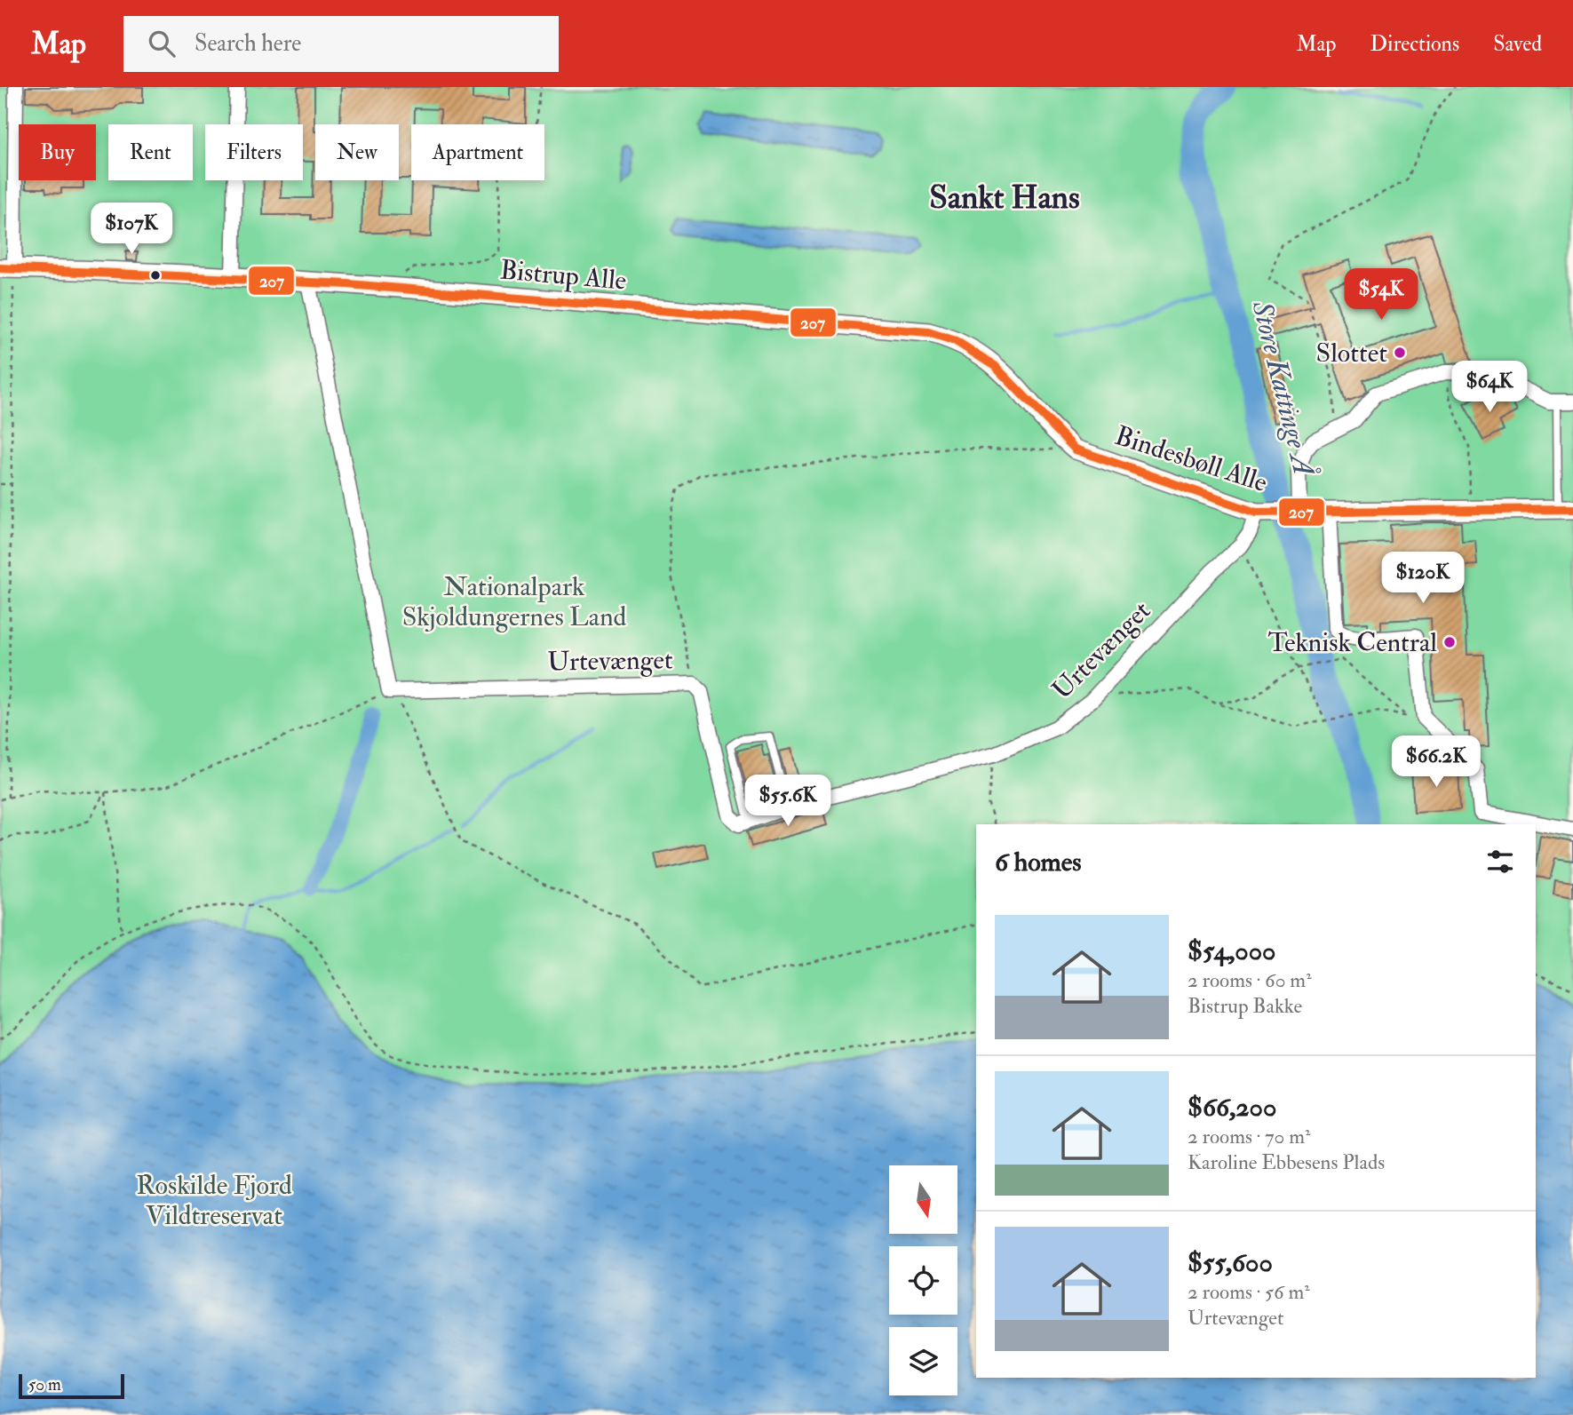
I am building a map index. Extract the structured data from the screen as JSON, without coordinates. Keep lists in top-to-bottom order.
{
  "streets": {
    "street": ["Bistrup Alle", "Bindesbøll Alle", "Urtevænget"]
  },
  "crossings": [
    ["Bistrup Alle", "Bindesbøll Alle"],
    ["Bindesbøll Alle", "Urtevænget"]
  ],
  "districts": ["Sankt Hans"],
  "water": ["Store Kattinge Å"],
  "parks": ["Nationalpark Skjoldungernes Land", "Roskilde Fjord Vildtreservat"],
  "places": ["Slottet", "Teknisk Central"],
  "lines": ["transit line 207"],
  "scale_bar": "50 m",
  "north": "bottom",
  "page": {
    "header": "Map",
    "search": "Search here",
    "nav": ["Map", "Directions", "Saved"],
    "chip": [
      "Buy",
      "Rent",
      "Filters",
      "New",
      "Apartment"
    ],
    "price": [
      "$107K",
      "$54K",
      "$64K",
      "$120K",
      "$66.2K",
      "$55.6K"
    ],
    "heading": "6 homes",
    "list": [
      {
        "name": "$54,000",
        "note": "2 rooms · 60 m² · Bistrup Bakke"
      },
      {
        "name": "$66,200",
        "note": "2 rooms · 70 m² · Karoline Ebbesens Plads"
      },
      {
        "name": "$55,600",
        "note": "2 rooms · 56 m² · Urtevænget"
      }
    ],
    "scale": "50 m"
  }
}
